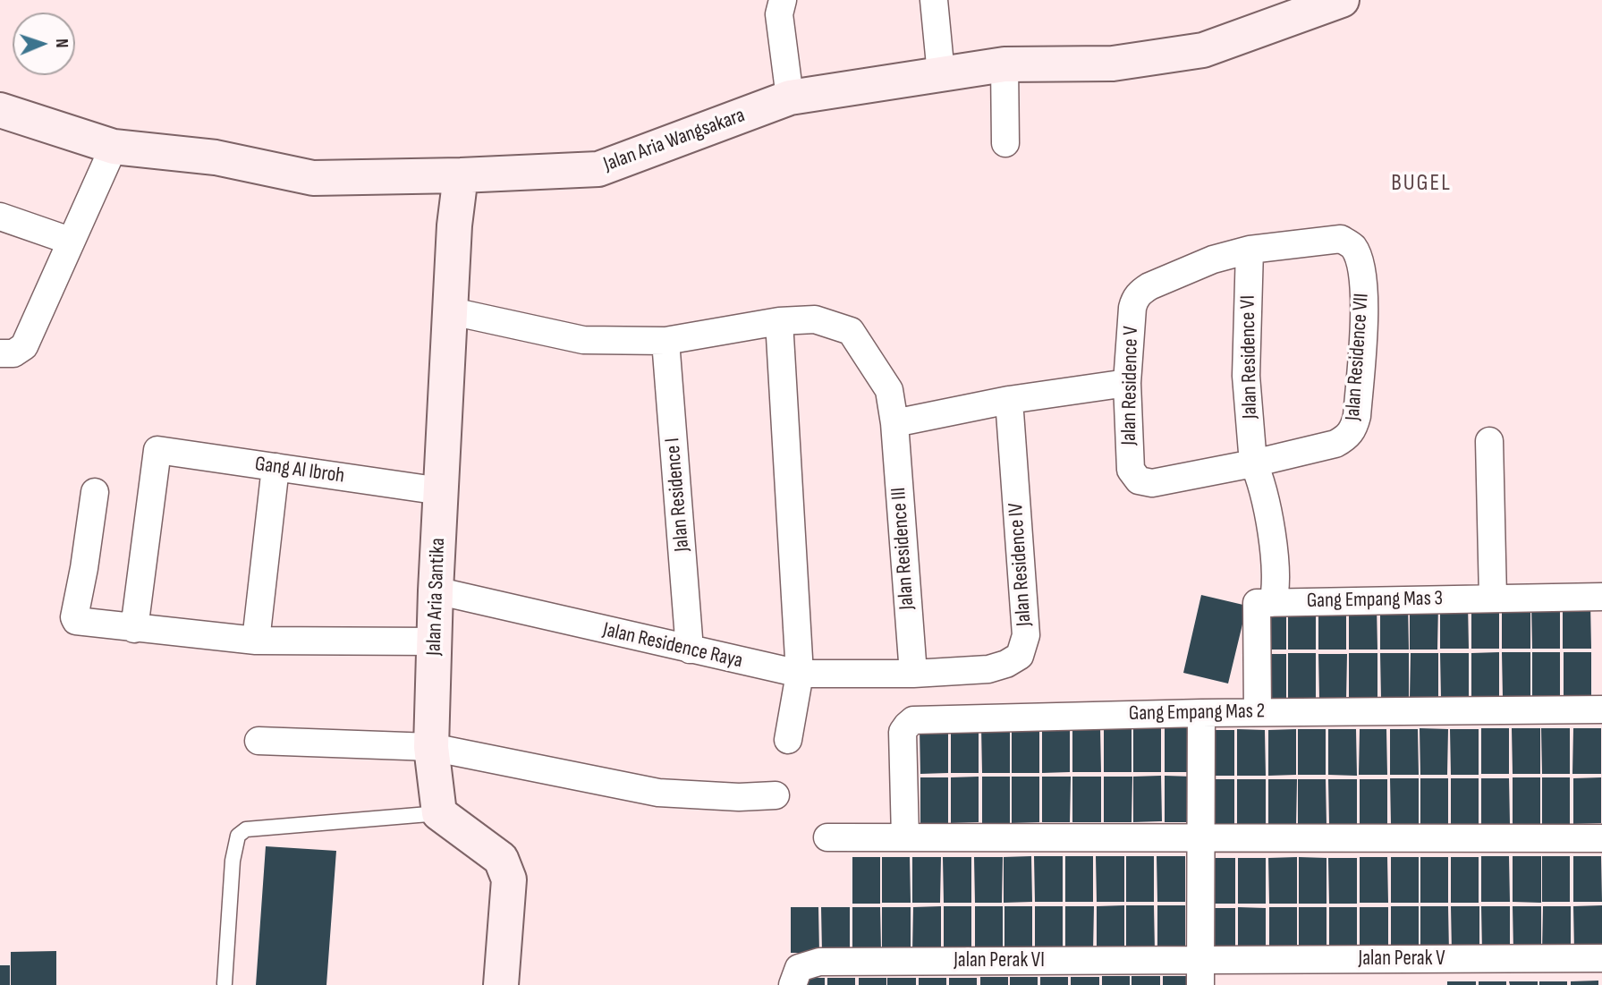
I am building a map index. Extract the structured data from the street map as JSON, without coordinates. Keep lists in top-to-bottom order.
{
  "streets": {
    "street": [
      "Jalan Aria Wangsakara",
      "Jalan Residence VI",
      "Jalan Residence VII",
      "Jalan Residence V",
      "Gang Al Ibroh",
      "Jalan Residence I",
      "Jalan Residence III",
      "Jalan Residence IV",
      "Jalan Aria Santika",
      "Gang Empang Mas 3",
      "Jalan Residence Raya",
      "Gang Empang Mas 2",
      "Jalan Perak V",
      "Jalan Perak VI"
    ]
  },
  "crossings": [
    ["Jalan Aria Wangsakara", "Jalan Aria Santika"],
    ["Jalan Residence VI", "Jalan Residence VII"],
    ["Jalan Residence VI", "Jalan Residence V"],
    ["Jalan Residence VI", "Gang Empang Mas 3"],
    ["Jalan Residence VII", "Jalan Residence V"],
    ["Gang Al Ibroh", "Jalan Aria Santika"],
    ["Jalan Residence I", "Jalan Residence III"],
    ["Jalan Residence I", "Jalan Residence Raya"],
    ["Jalan Residence III", "Jalan Residence IV"],
    ["Jalan Residence III", "Jalan Aria Santika"],
    ["Jalan Residence III", "Jalan Residence Raya"],
    ["Jalan Residence IV", "Jalan Residence Raya"],
    ["Jalan Aria Santika", "Jalan Residence Raya"],
    ["Jalan Perak V", "Jalan Perak VI"]
  ],
  "districts": ["BUGEL"],
  "north": "right"
}
